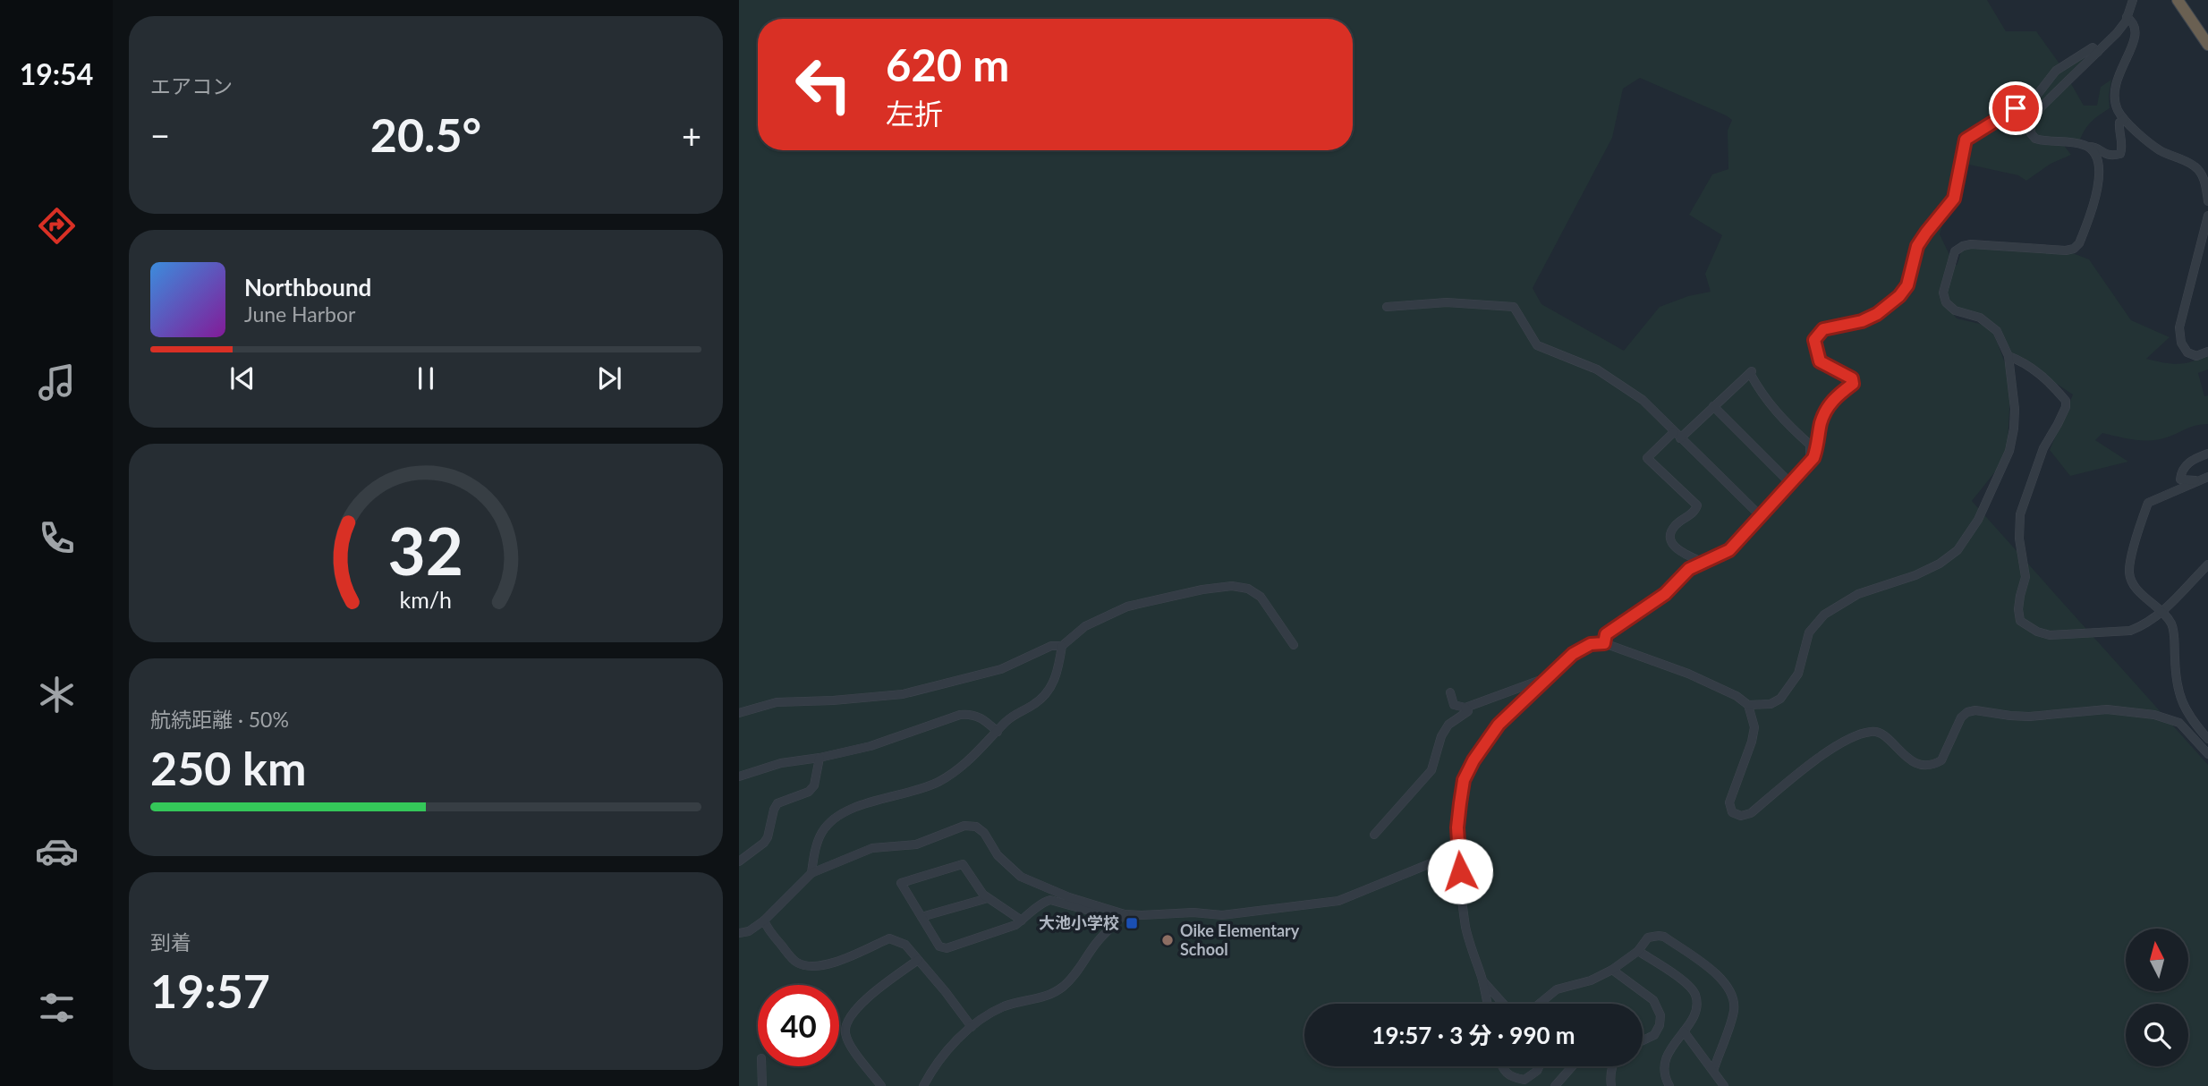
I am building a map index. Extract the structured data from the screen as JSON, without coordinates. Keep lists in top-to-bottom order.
{
  "places": {
    "transit": ["大池小学校"],
    "other": ["Oike Elementary School"]
  },
  "north": "top",
  "page": {
    "tabs": "19:54",
    "tile": [
      "エアコン",
      ["航続距離 · 50%", "250 km"],
      ["到着", "19:57"]
    ],
    "turn": ["620 m", "左折"],
    "heat": ["−", "20.5°", "+"],
    "song": ["Northbound", "June Harbor"],
    "limit": "40",
    "trip": "19:57 · 3 分 · 990 m",
    "gauge": ["32", "km/h"]
  }
}
